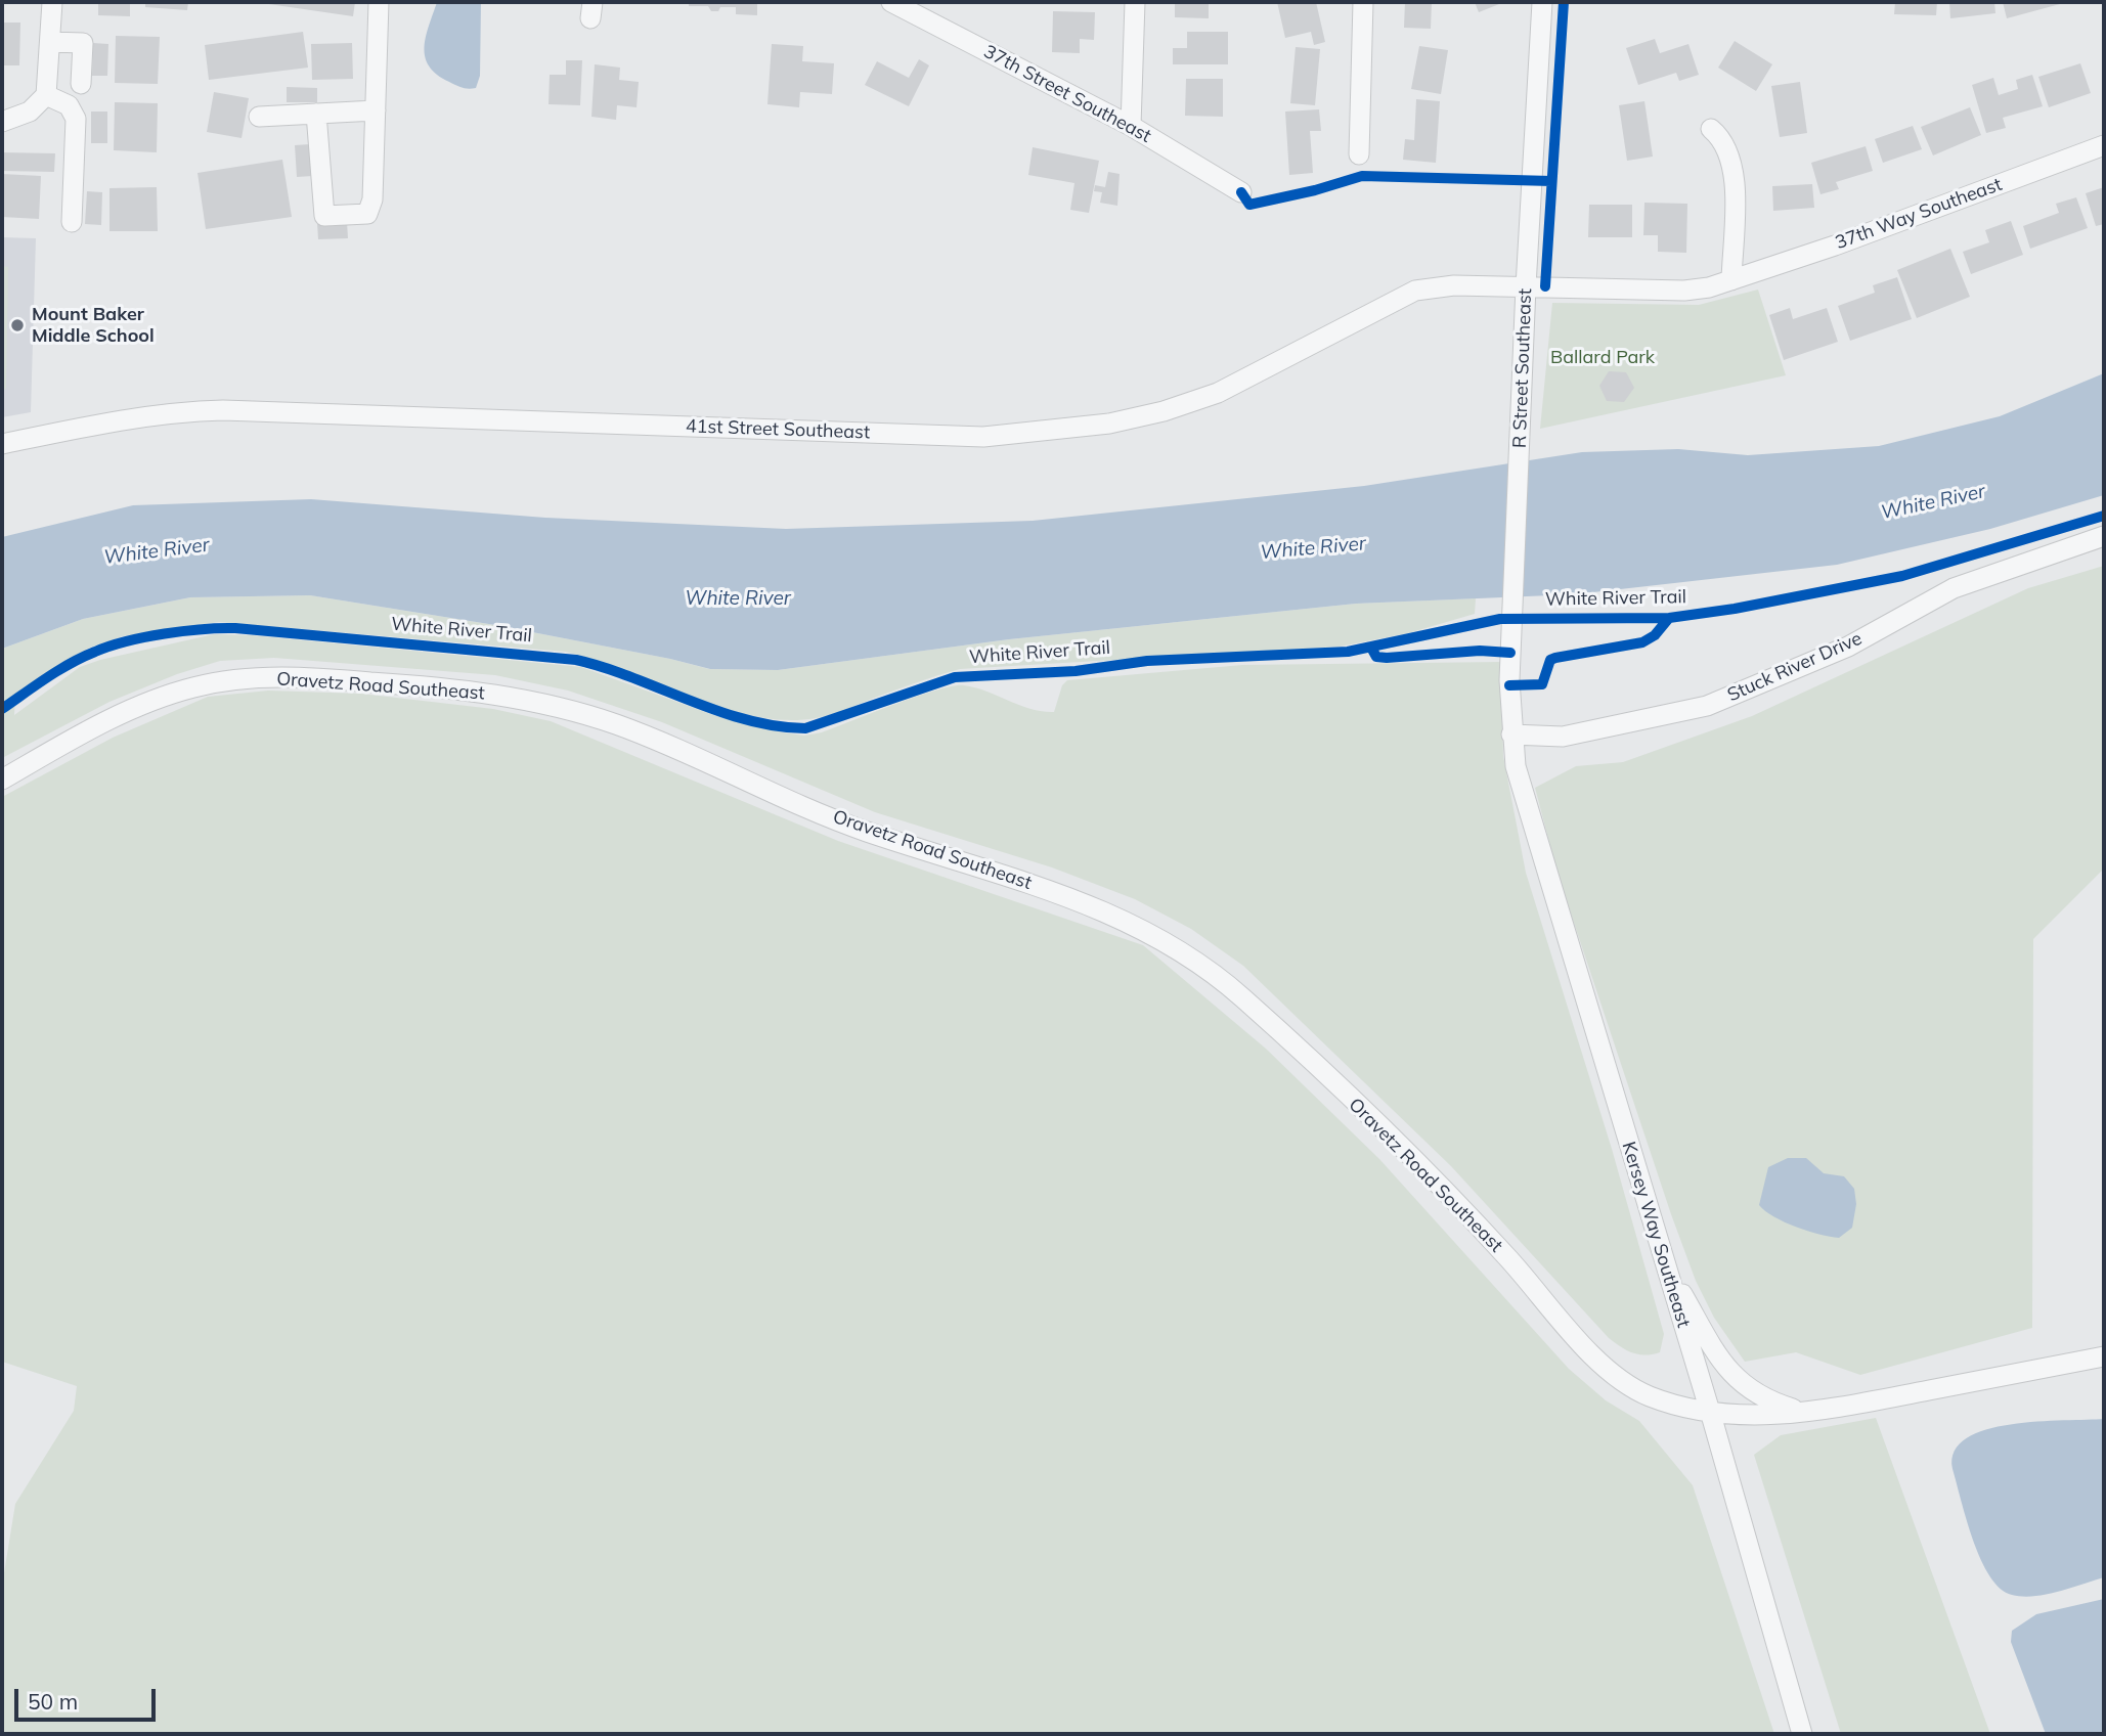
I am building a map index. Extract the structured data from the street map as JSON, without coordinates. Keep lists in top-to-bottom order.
{
  "streets": {
    "street": [
      "37th Street Southeast",
      "37th Way Southeast",
      "R Street Southeast",
      "41st Street Southeast",
      "Stuck River Drive",
      "Oravetz Road Southeast",
      "Kersey Way Southeast"
    ],
    "cycle path": ["White River Trail"]
  },
  "crossings": [
    ["R Street Southeast", "41st Street Southeast"],
    ["R Street Southeast", "Stuck River Drive"],
    ["R Street Southeast", "Kersey Way Southeast"],
    ["Stuck River Drive", "Kersey Way Southeast"],
    ["Oravetz Road Southeast", "Kersey Way Southeast"]
  ],
  "water": ["White River"],
  "parks": ["Ballard Park"],
  "places": ["Mount Baker Middle School"],
  "scale_bar": "50 m"
}
